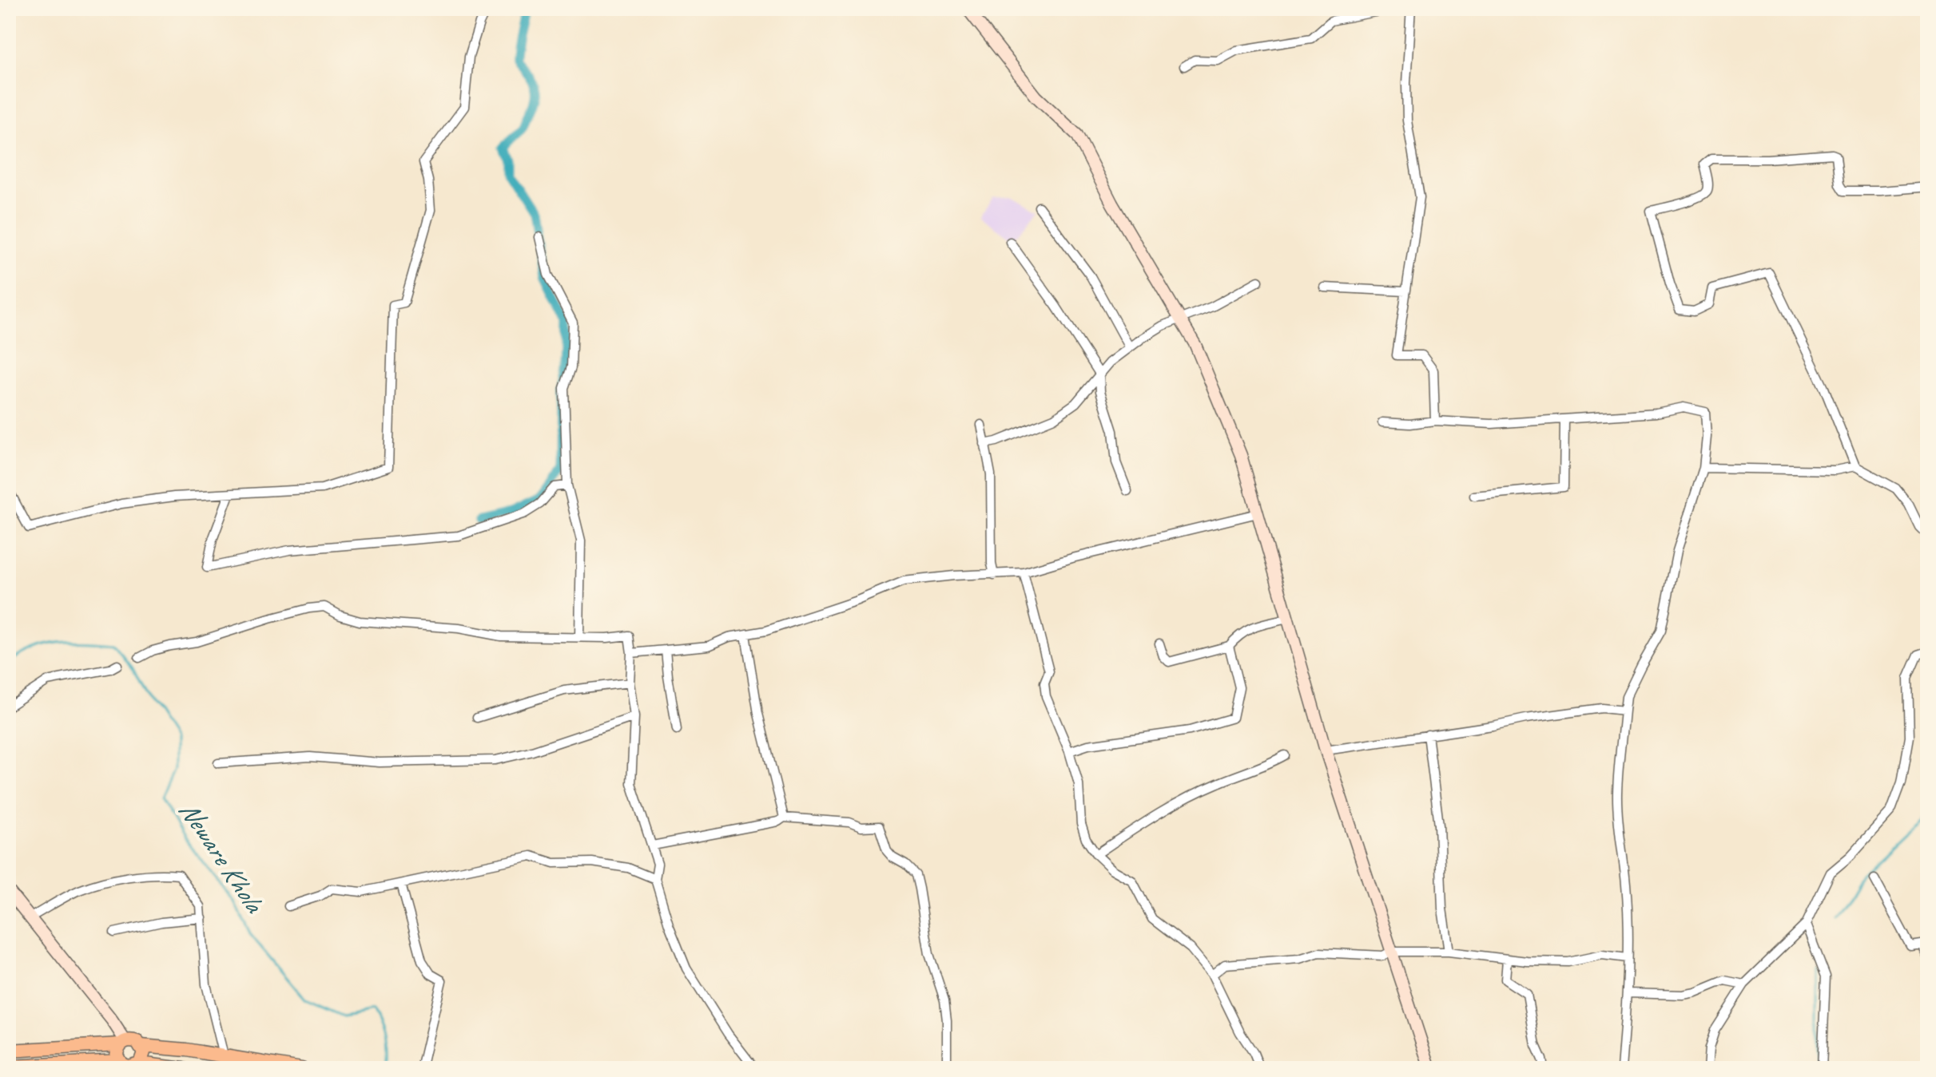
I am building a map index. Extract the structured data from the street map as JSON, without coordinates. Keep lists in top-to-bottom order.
{
  "water": ["Neware Khola"]
}
